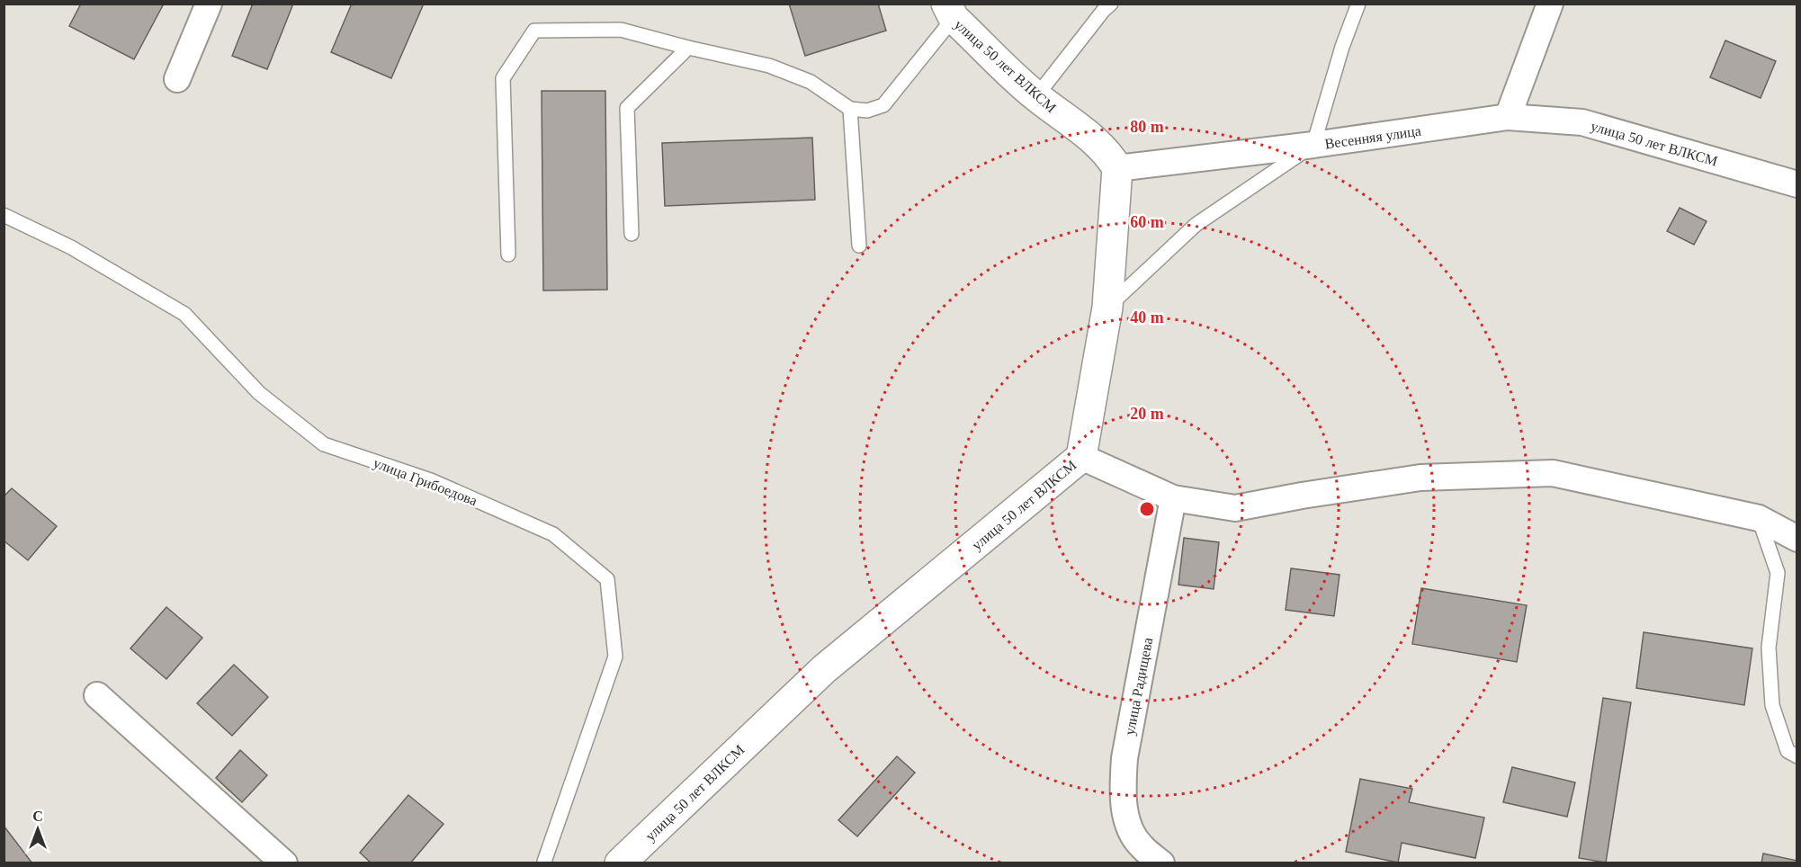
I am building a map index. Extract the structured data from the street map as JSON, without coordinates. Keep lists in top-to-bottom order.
{
  "streets": {
    "street": ["улица 50 лет ВЛКСМ", "Весенняя улица", "улица Радищева"],
    "lane": ["улица Грибоедова"]
  },
  "crossings": [
    ["улица 50 лет ВЛКСМ", "Весенняя улица"]
  ],
  "north": "top",
  "rings": [
    "80 m",
    "60 m",
    "40 m",
    "20 m"
  ]
}
